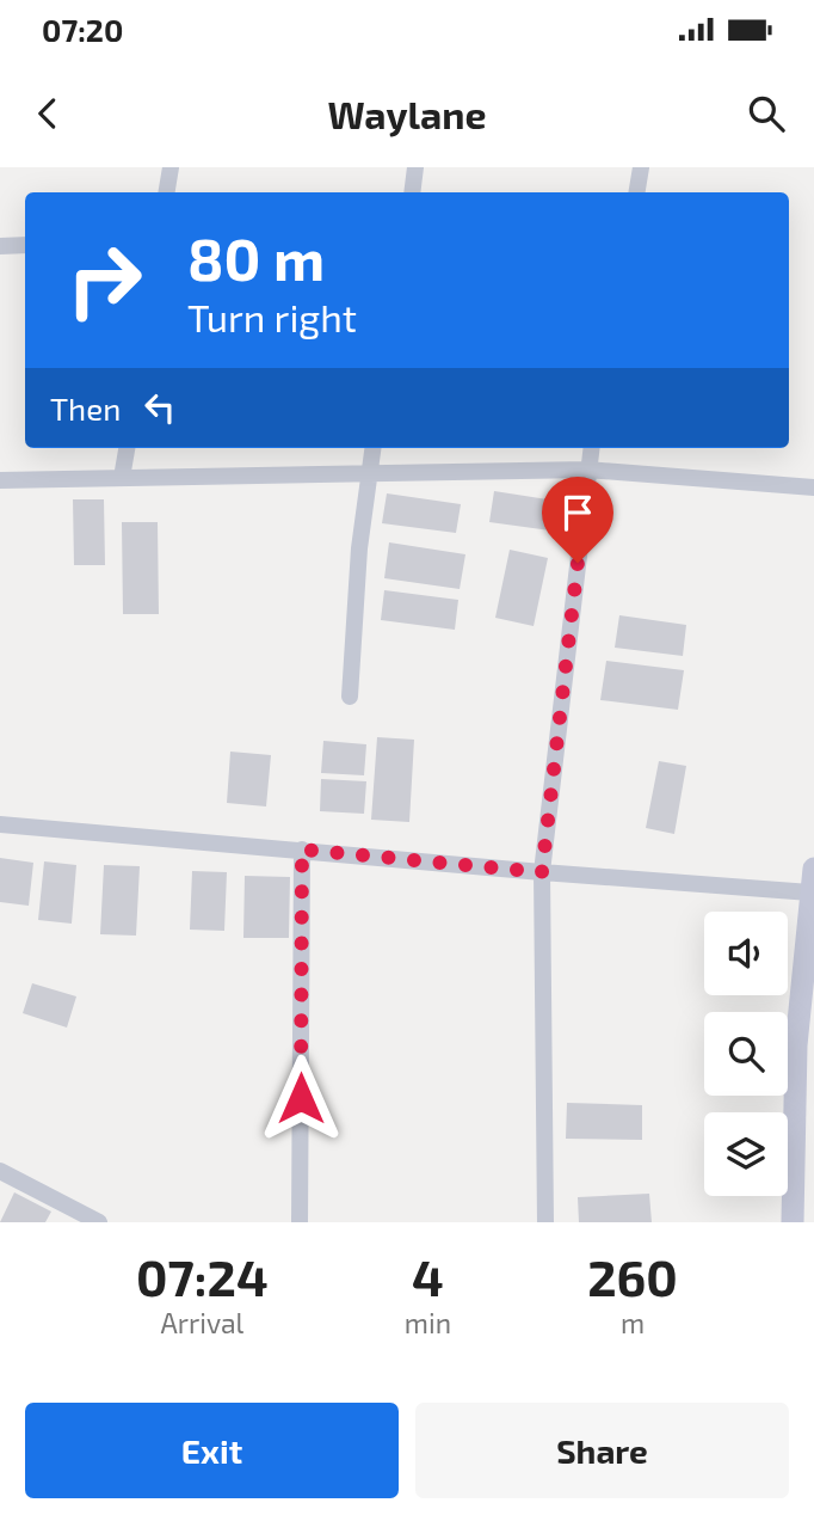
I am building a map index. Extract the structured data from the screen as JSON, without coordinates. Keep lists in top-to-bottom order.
{
  "page": {
    "status": "07:20",
    "header": "Waylane",
    "turn": ["80 m", "Turn right"],
    "then": "Then",
    "eta": [
      "07:24",
      "Arrival",
      "4",
      "min",
      "260",
      "m"
    ],
    "buttons": ["Exit", "Share"]
  }
}
